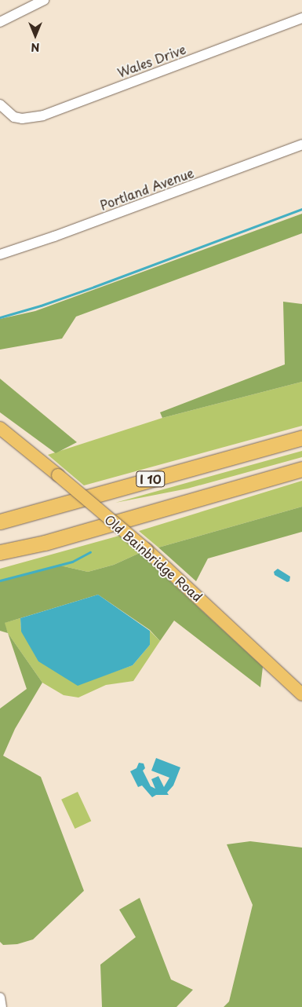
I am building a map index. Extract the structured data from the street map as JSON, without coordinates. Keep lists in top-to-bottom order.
{
  "streets": {
    "highway": ["I 10"],
    "main road": ["Old Bainbridge Road"],
    "street": ["Wales Drive", "Portland Avenue"]
  },
  "north": "bottom"
}
